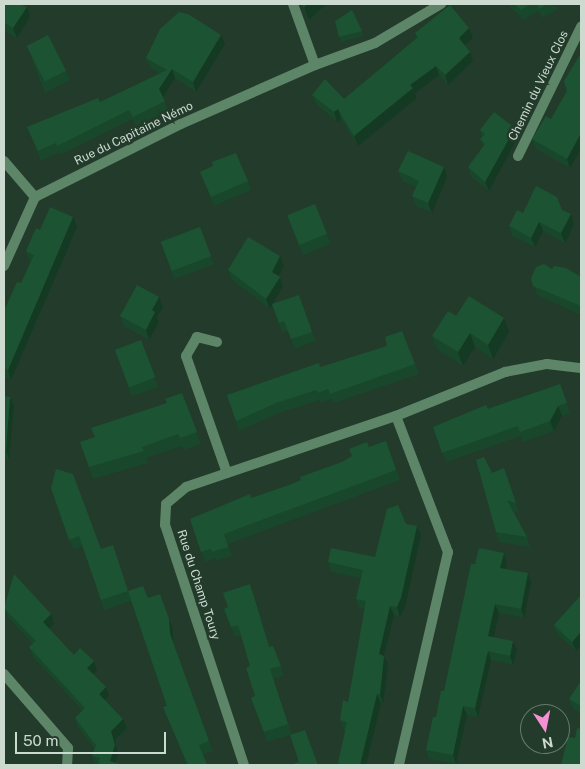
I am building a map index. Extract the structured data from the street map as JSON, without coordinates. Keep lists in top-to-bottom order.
{
  "streets": {
    "street": ["Chemin du Vieux Clos", "Rue du Capitaine Némo", "Rue du Champ Toury"]
  },
  "scale_bar": "50 m",
  "north": "bottom"
}
